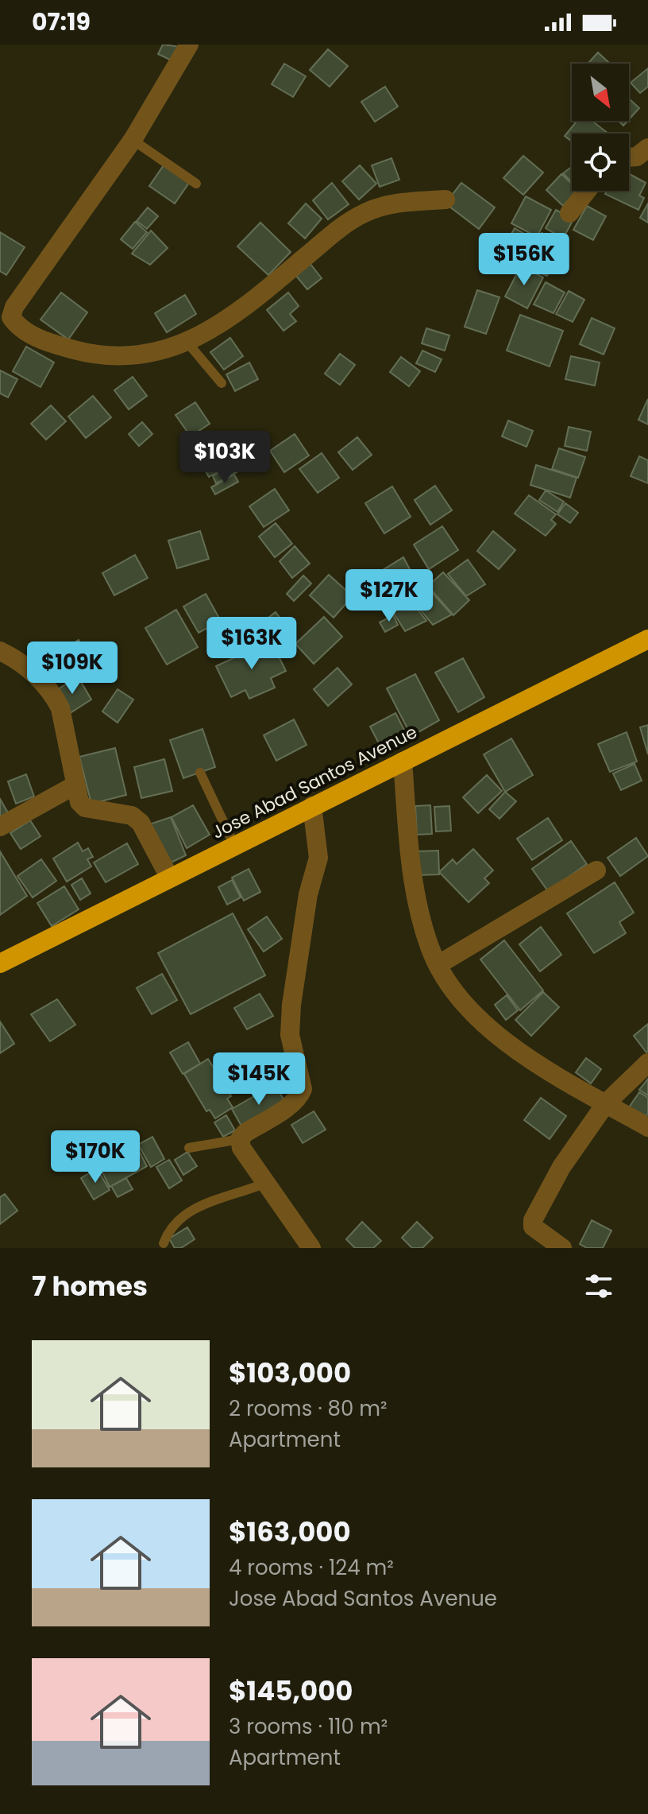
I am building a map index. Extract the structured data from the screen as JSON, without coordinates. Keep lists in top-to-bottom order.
{
  "streets": {
    "highway": ["Jose Abad Santos Avenue"]
  },
  "north": "bottom right",
  "page": {
    "status": "07:19",
    "price": [
      "$156K",
      "$103K",
      "$127K",
      "$163K",
      "$109K",
      "$145K",
      "$170K"
    ],
    "heading": "7 homes",
    "list": [
      {
        "name": "$103,000",
        "note": "2 rooms · 80 m² · Apartment"
      },
      {
        "name": "$163,000",
        "note": "4 rooms · 124 m² · Jose Abad Santos Avenue"
      },
      {
        "name": "$145,000",
        "note": "3 rooms · 110 m² · Apartment"
      }
    ]
  }
}
